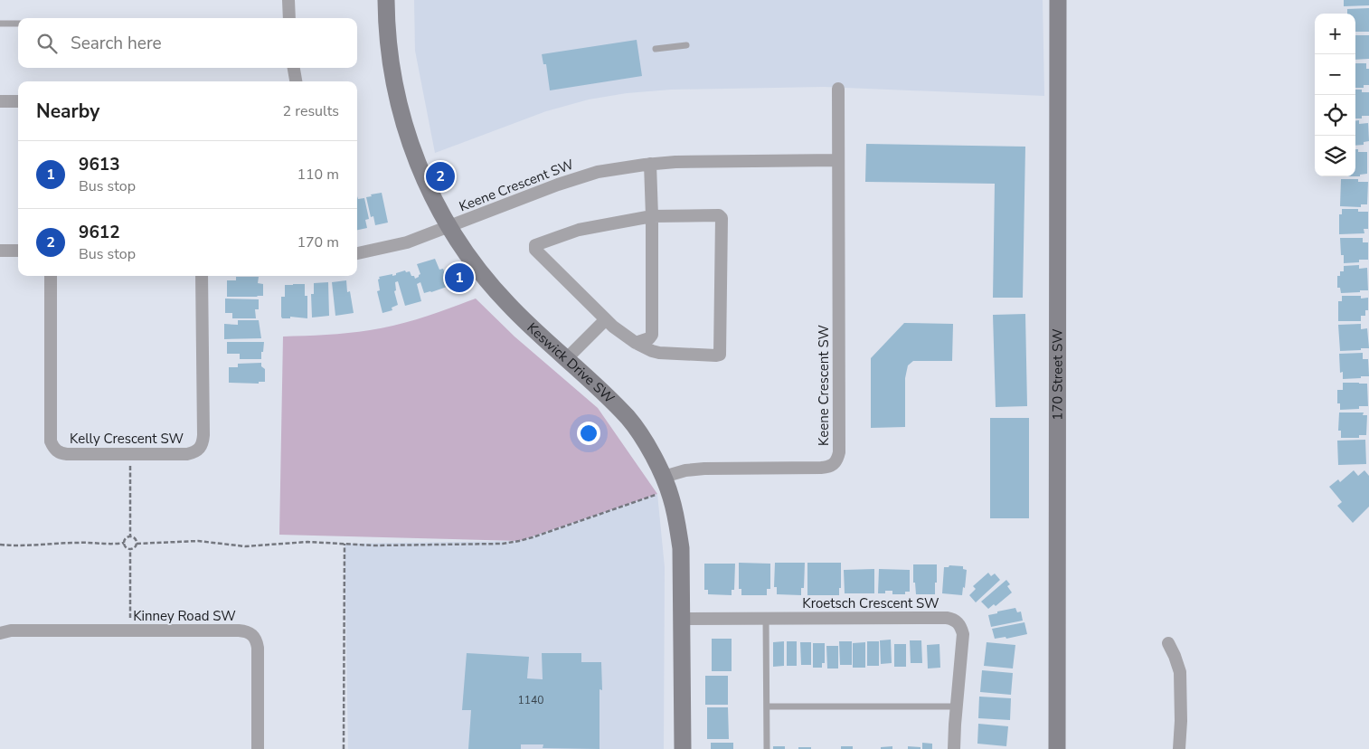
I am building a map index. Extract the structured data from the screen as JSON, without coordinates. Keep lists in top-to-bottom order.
{
  "streets": {
    "street": [
      "Keene Crescent SW",
      "Keswick Drive SW",
      "170 Street SW",
      "Kelly Crescent SW",
      "Kroetsch Crescent SW",
      "Kinney Road SW"
    ]
  },
  "crossings": [
    ["Keene Crescent SW", "Keswick Drive SW"],
    ["Keswick Drive SW", "Kroetsch Crescent SW"]
  ],
  "house_numbers": ["1140"],
  "page": {
    "map_buttons": ["+", "−"],
    "search": "Search here",
    "heading": ["Nearby", "2 results"],
    "list": [
      {
        "mark": "1",
        "name": "9613",
        "note": "Bus stop",
        "value": "110 m"
      },
      {
        "mark": "2",
        "name": "9612",
        "note": "Bus stop",
        "value": "170 m"
      }
    ],
    "pins": ["2", "1"]
  }
}
